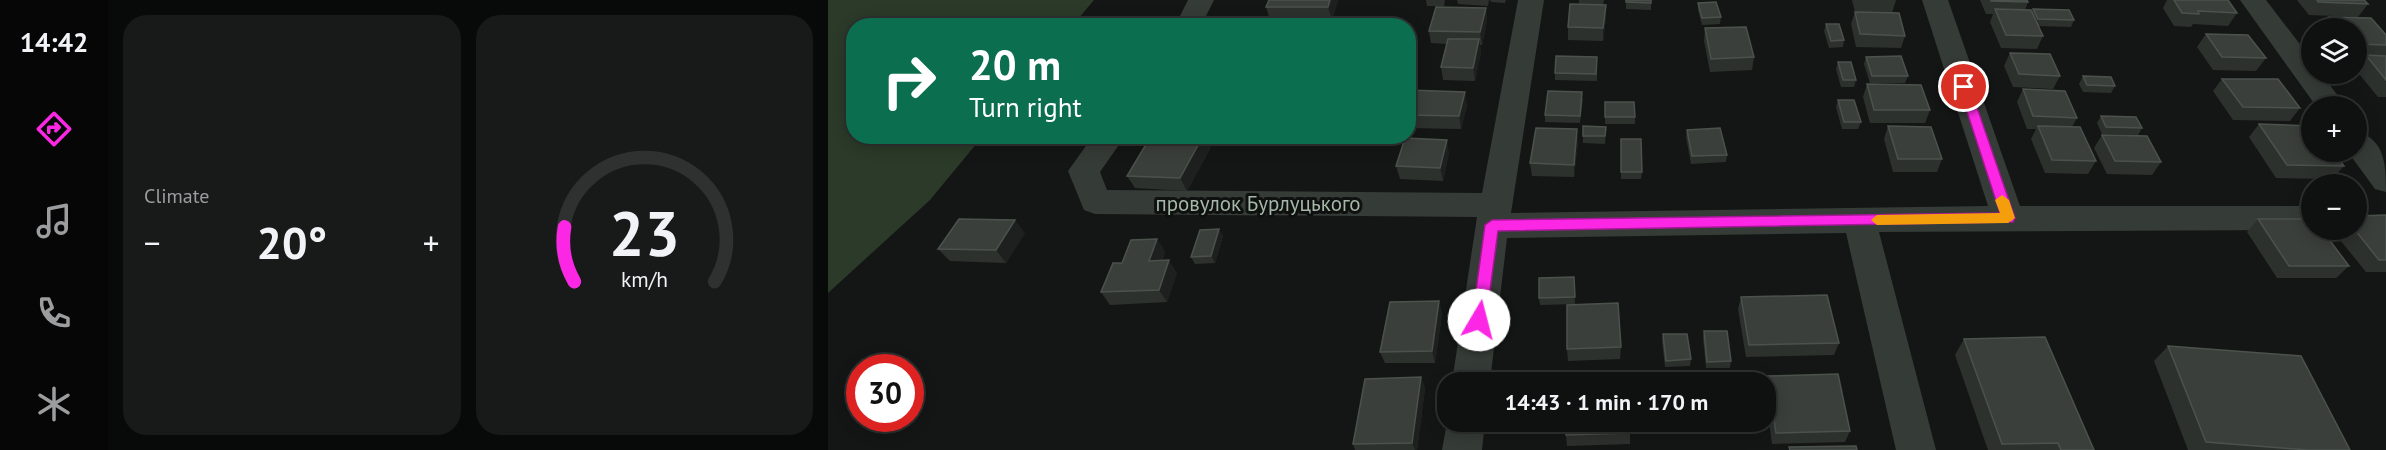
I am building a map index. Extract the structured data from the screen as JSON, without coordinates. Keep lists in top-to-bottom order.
{
  "streets": {
    "street": ["провулок Бурлуцького"]
  },
  "page": {
    "tabs": "14:42",
    "tile": "Climate",
    "map_buttons": ["+", "−"],
    "turn": ["20 m", "Turn right"],
    "heat": ["−", "20°", "+"],
    "limit": "30",
    "trip": "14:43 · 1 min · 170 m",
    "gauge": ["23", "km/h"]
  }
}
